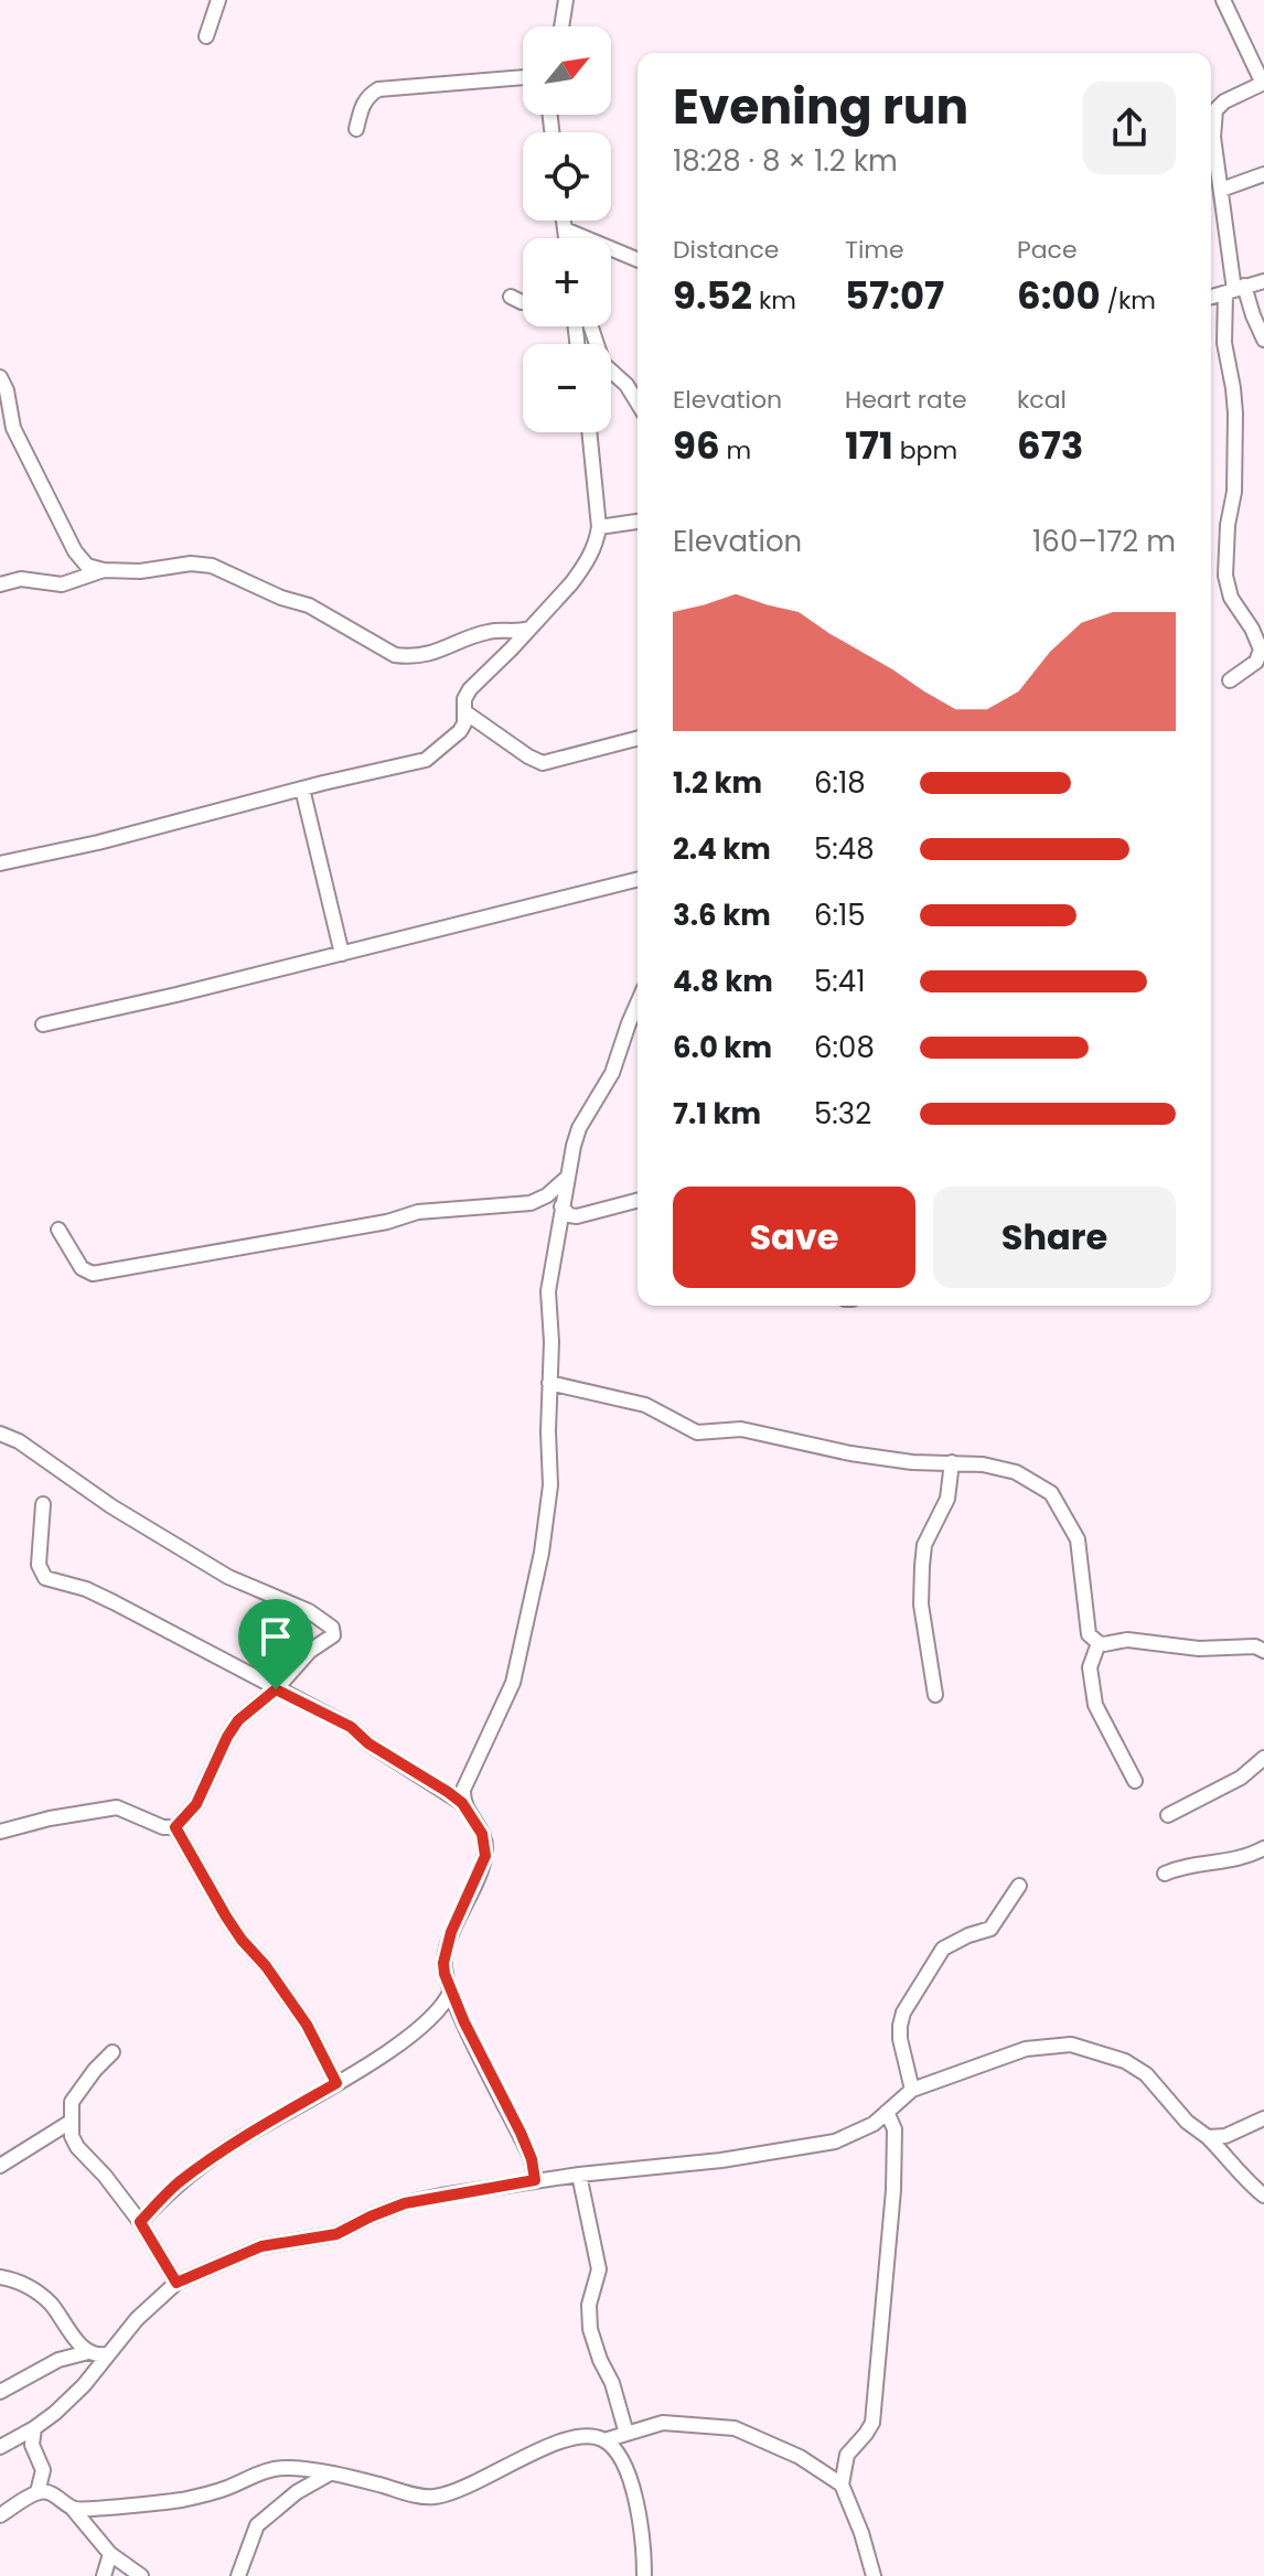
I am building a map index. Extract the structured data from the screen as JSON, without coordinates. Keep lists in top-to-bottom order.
{
  "north": "top right",
  "page": {
    "map_buttons": ["+", "−"],
    "heading": ["Evening run", "18:28 · 8 × 1.2 km"],
    "stats": [
      ["Distance", "9.52 km"],
      ["Time", "57:07"],
      ["Pace", "6:00 /km"],
      ["Elevation", "96 m"],
      ["Heart rate", "171 bpm"],
      ["kcal", "673"]
    ],
    "chart": ["Elevation", "160–172 m"],
    "list": [
      {
        "name": "1.2 km",
        "note": "6:18"
      },
      {
        "name": "2.4 km",
        "note": "5:48"
      },
      {
        "name": "3.6 km",
        "note": "6:15"
      },
      {
        "name": "4.8 km",
        "note": "5:41"
      },
      {
        "name": "6.0 km",
        "note": "6:08"
      },
      {
        "name": "7.1 km",
        "note": "5:32"
      }
    ],
    "buttons": ["Save", "Share"]
  }
}
